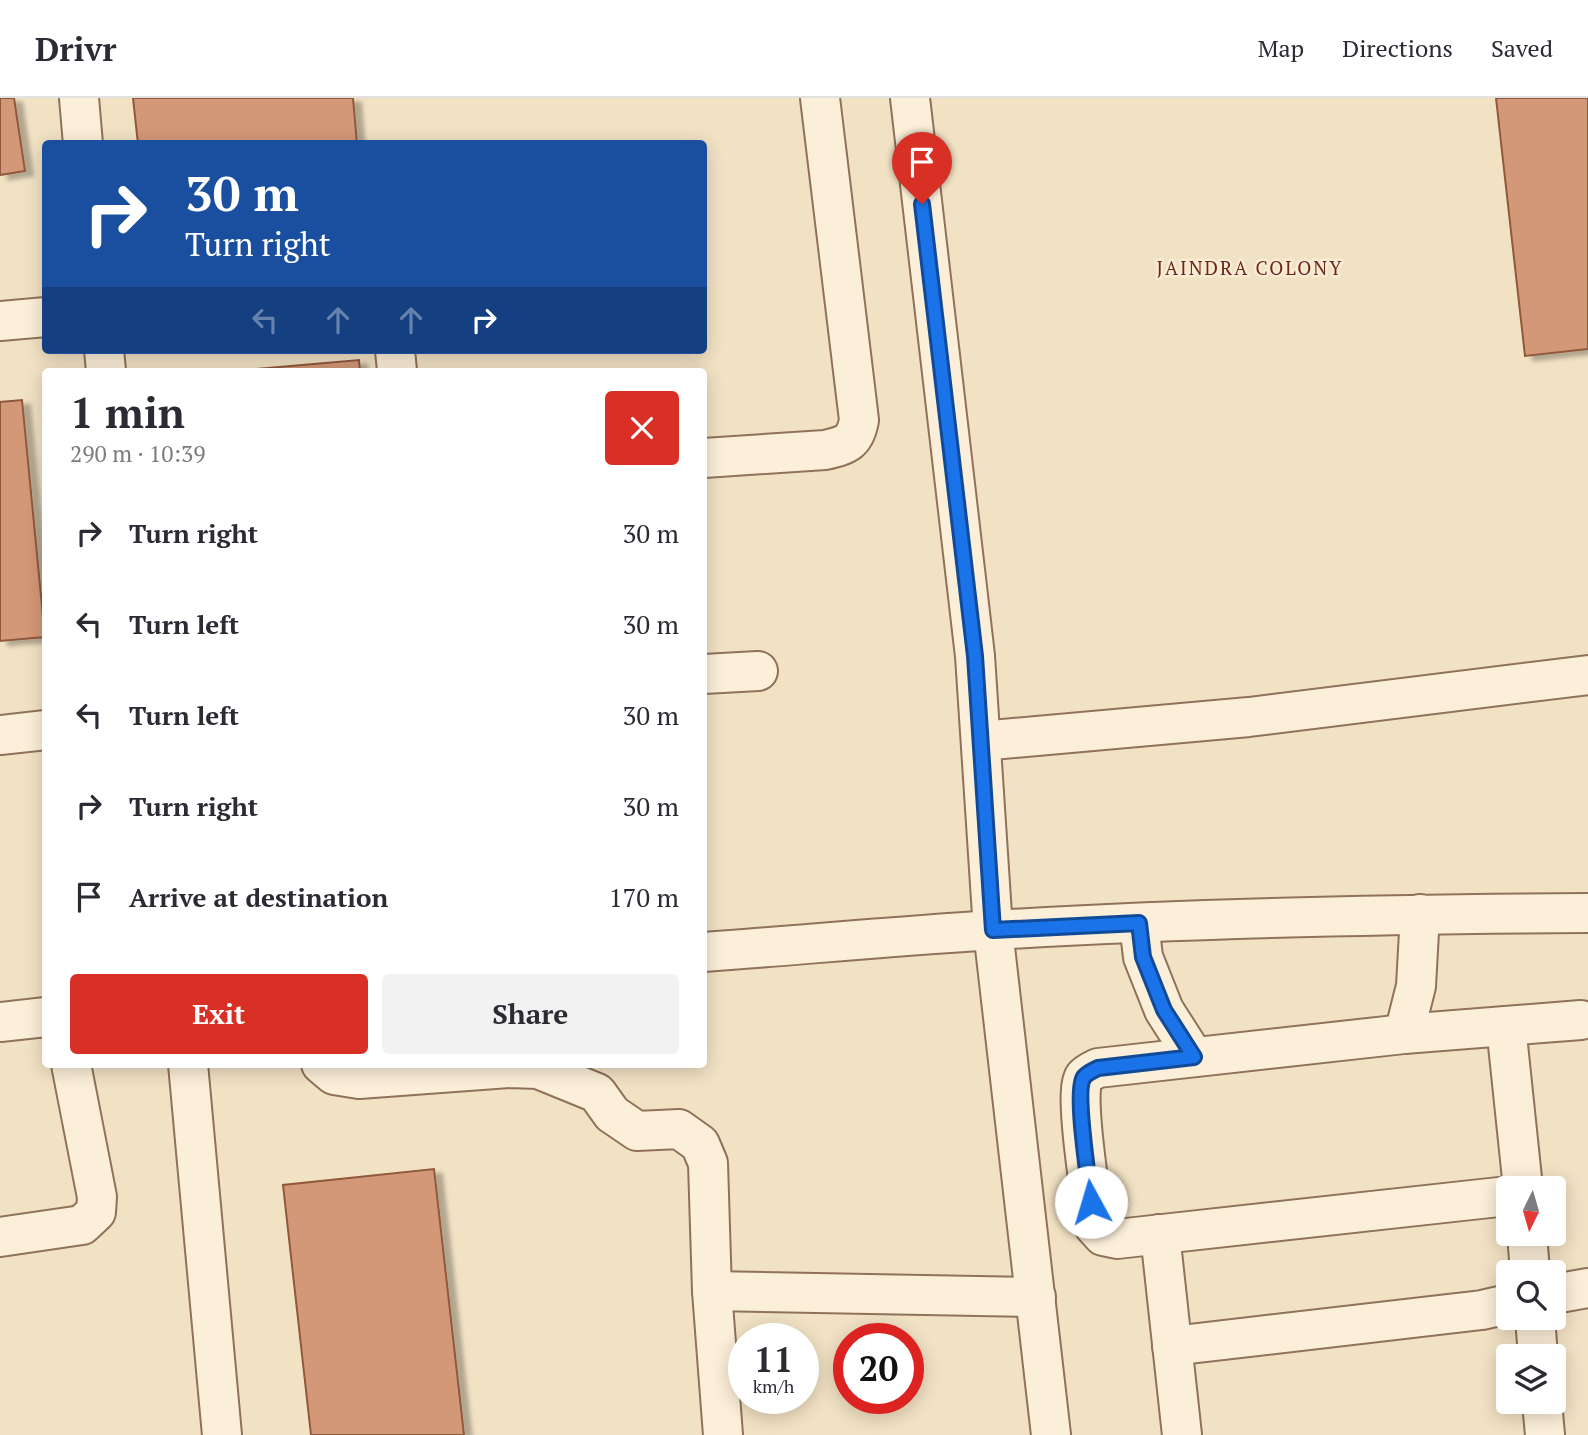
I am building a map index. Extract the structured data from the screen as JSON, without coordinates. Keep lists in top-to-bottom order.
{
  "districts": ["JAINDRA COLONY"],
  "north": "bottom",
  "page": {
    "header": "Drivr",
    "nav": ["Map", "Directions", "Saved"],
    "turn": ["30 m", "Turn right"],
    "heading": ["1 min", "290 m · 10:39"],
    "list": [
      {
        "name": "Turn right",
        "value": "30 m"
      },
      {
        "name": "Turn left",
        "value": "30 m"
      },
      {
        "name": "Turn left",
        "value": "30 m"
      },
      {
        "name": "Turn right",
        "value": "30 m"
      },
      {
        "name": "Arrive at destination",
        "value": "170 m"
      }
    ],
    "buttons": ["Exit", "Share"],
    "speed": "11 km/h",
    "limit": "20"
  }
}
